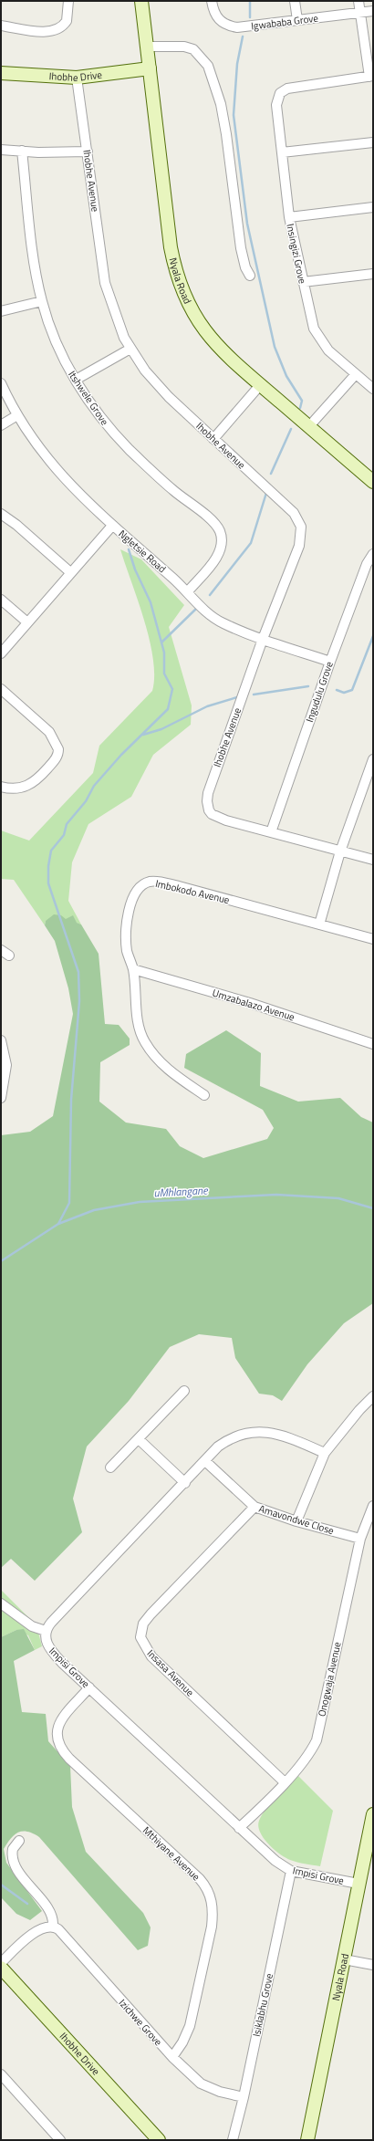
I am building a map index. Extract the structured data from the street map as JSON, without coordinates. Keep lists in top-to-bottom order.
{
  "streets": {
    "street": [
      "Igwababa Grove",
      "Ihobhe Drive",
      "Ihobhe Avenue",
      "Insingizi Grove",
      "Nyala Road",
      "Itshwele Grove",
      "Ngletsie Road",
      "Ingudulu Grove",
      "Imbokodo Avenue",
      "Umzabalazo Avenue",
      "Amavondwe Close",
      "Impisi Grove",
      "Insasa Avenue",
      "Onogwaja Avenue",
      "Mthiyane Avenue",
      "Isiklabhu Grove",
      "Izichwe Grove"
    ]
  },
  "crossings": [
    ["Ihobhe Drive", "Ihobhe Avenue"],
    ["Ihobhe Drive", "Nyala Road"],
    ["Ihobhe Avenue", "Ngletsie Road"],
    ["Ihobhe Avenue", "Ingudulu Grove"],
    ["Nyala Road", "Impisi Grove"],
    ["Itshwele Grove", "Ngletsie Road"],
    ["Ngletsie Road", "Ingudulu Grove"],
    ["Imbokodo Avenue", "Umzabalazo Avenue"],
    ["Amavondwe Close", "Insasa Avenue"],
    ["Amavondwe Close", "Onogwaja Avenue"],
    ["Impisi Grove", "Onogwaja Avenue"],
    ["Impisi Grove", "Mthiyane Avenue"],
    ["Impisi Grove", "Isiklabhu Grove"],
    ["Insasa Avenue", "Onogwaja Avenue"],
    ["Mthiyane Avenue", "Izichwe Grove"],
    ["Isiklabhu Grove", "Izichwe Grove"]
  ],
  "water": ["uMhlangane"]
}
